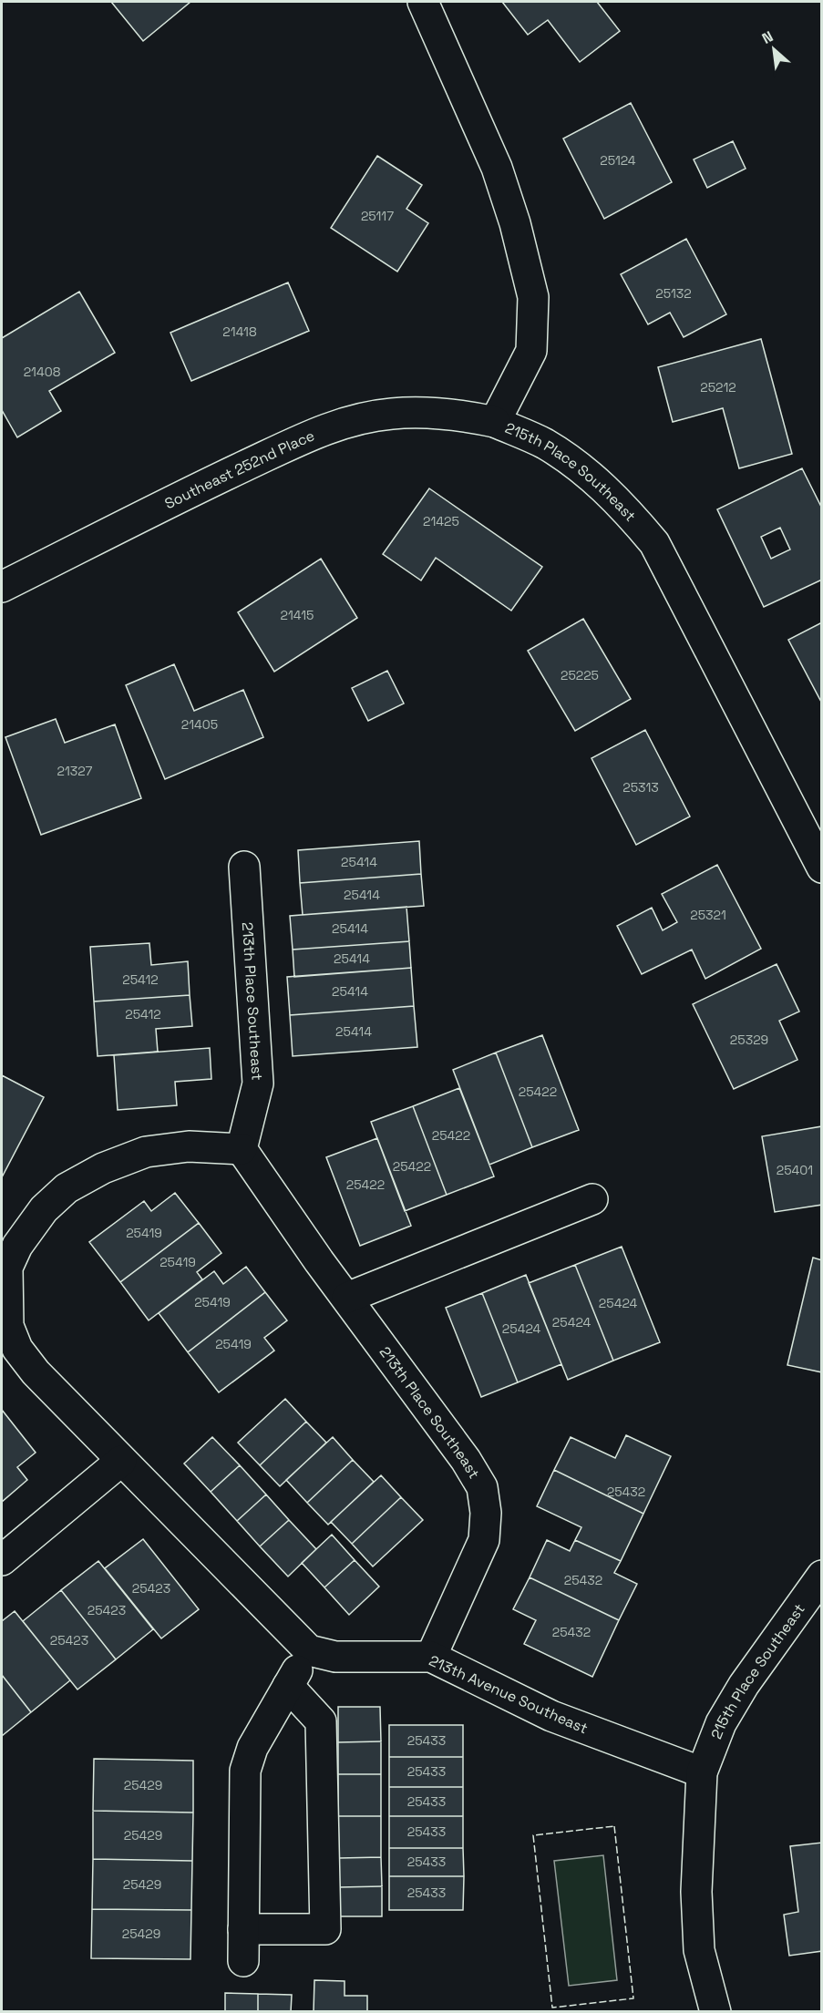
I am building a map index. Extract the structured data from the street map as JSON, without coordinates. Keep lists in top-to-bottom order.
{
  "streets": {
    "street": [
      "Southeast 252nd Place",
      "215th Place Southeast",
      "213th Place Southeast",
      "213th Avenue Southeast"
    ]
  },
  "crossings": [
    ["Southeast 252nd Place", "215th Place Southeast"],
    ["215th Place Southeast", "213th Avenue Southeast"],
    ["213th Place Southeast", "213th Avenue Southeast"]
  ],
  "house_numbers": [
    "25124",
    "25117",
    "25132",
    "21418",
    "21408",
    "25212",
    "21425",
    "21415",
    "25225",
    "21405",
    "21327",
    "25313",
    "25414",
    "25414",
    "25321",
    "25414",
    "25414",
    "25412",
    "25414",
    "25412",
    "25414",
    "25329",
    "25422",
    "25422",
    "25422",
    "25401",
    "25422",
    "25419",
    "25419",
    "25419",
    "25424",
    "25424",
    "25424",
    "25419",
    "25432",
    "25432",
    "25423",
    "25423",
    "25432",
    "25423",
    "25433",
    "25433",
    "25429",
    "25433",
    "25433",
    "25429",
    "25433",
    "25429",
    "25433",
    "25429"
  ],
  "north": "top left"
}
